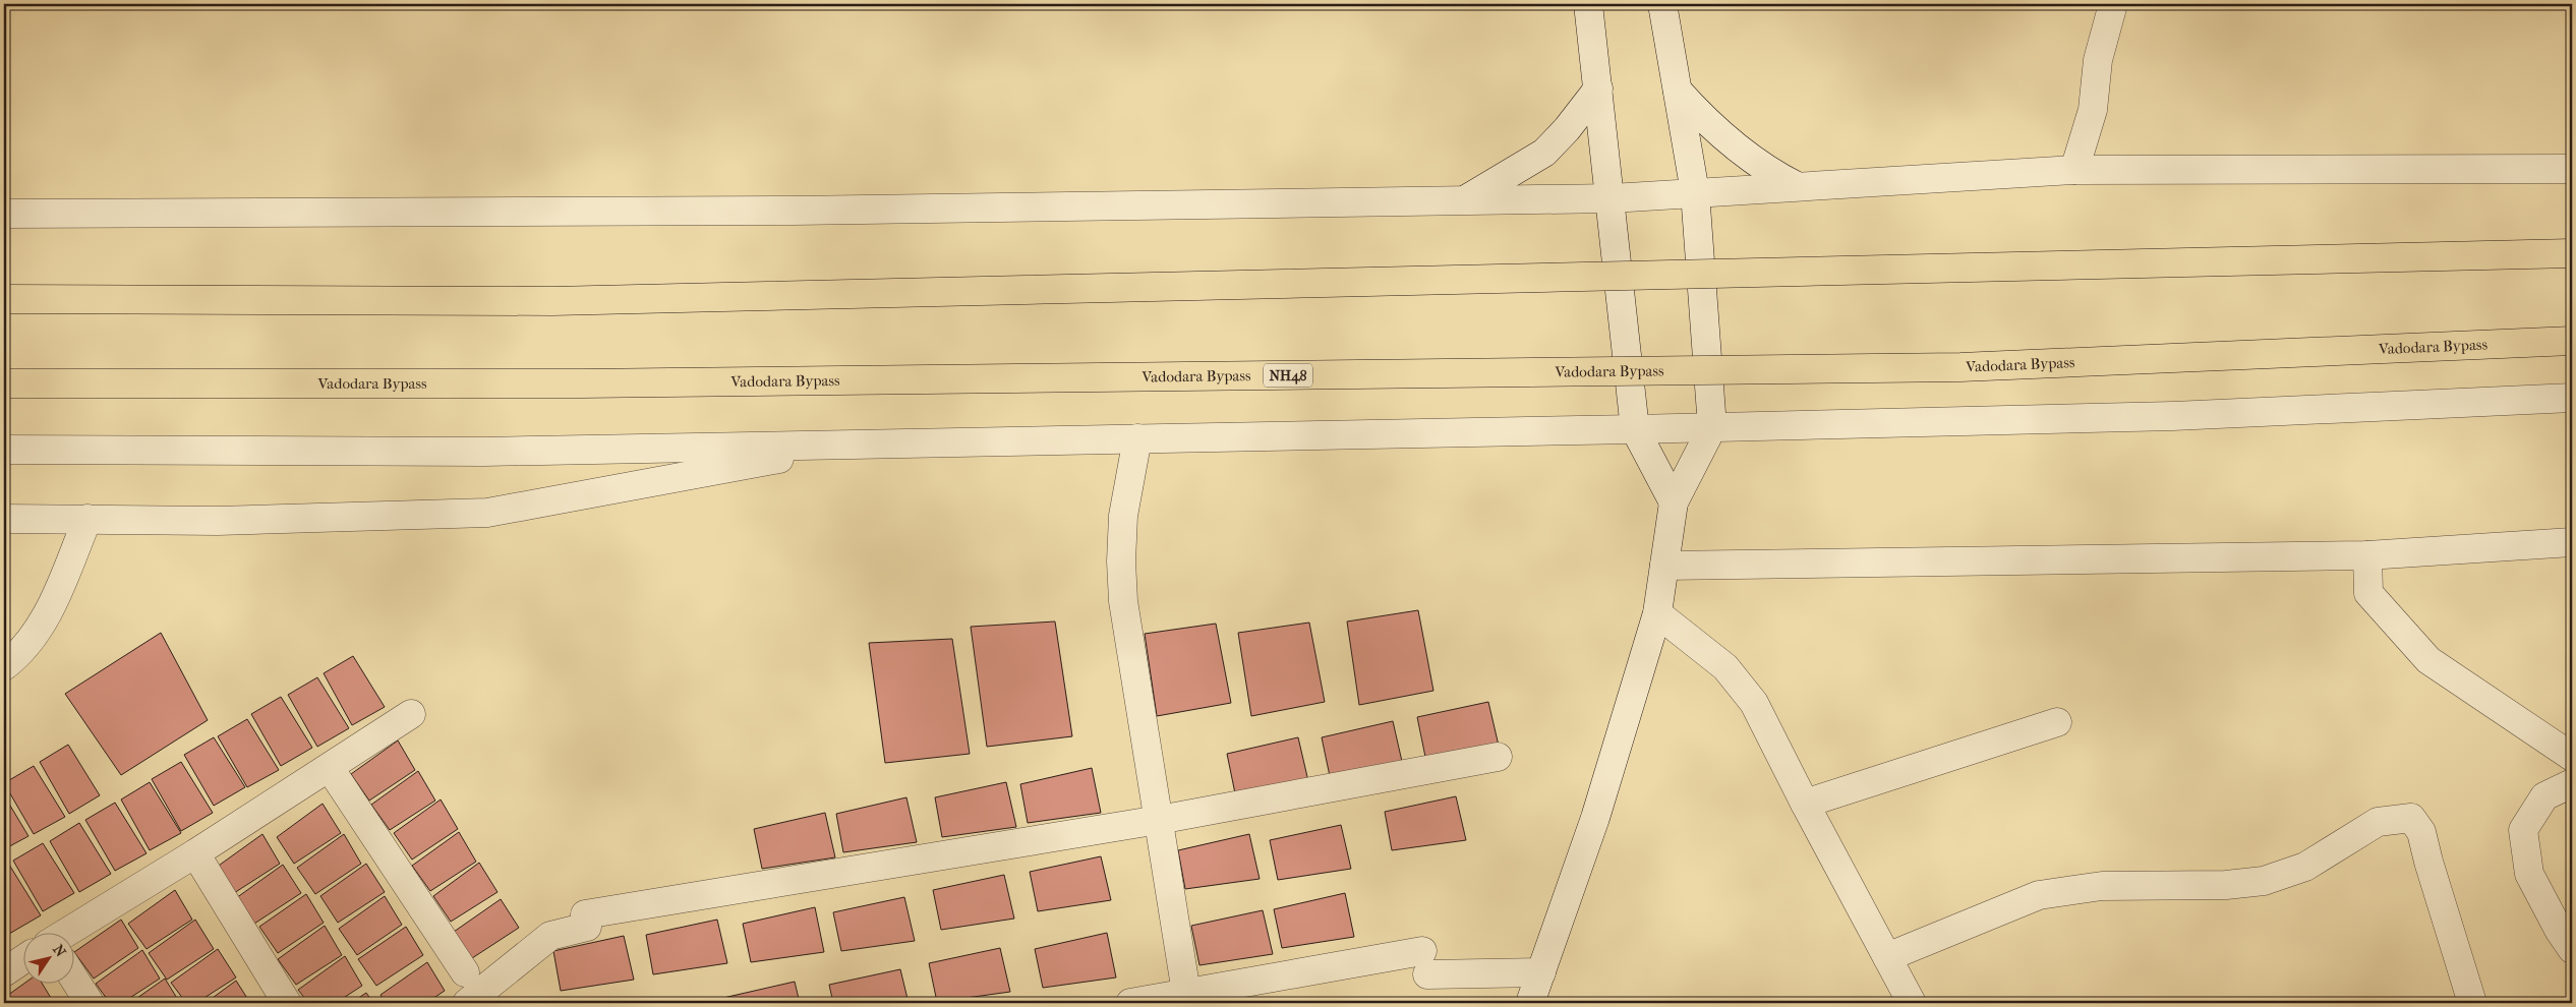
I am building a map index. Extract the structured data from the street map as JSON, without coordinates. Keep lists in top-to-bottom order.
{
  "streets": {
    "highway": ["Vadodara Bypass", "NH48"]
  },
  "north": "top right"
}
